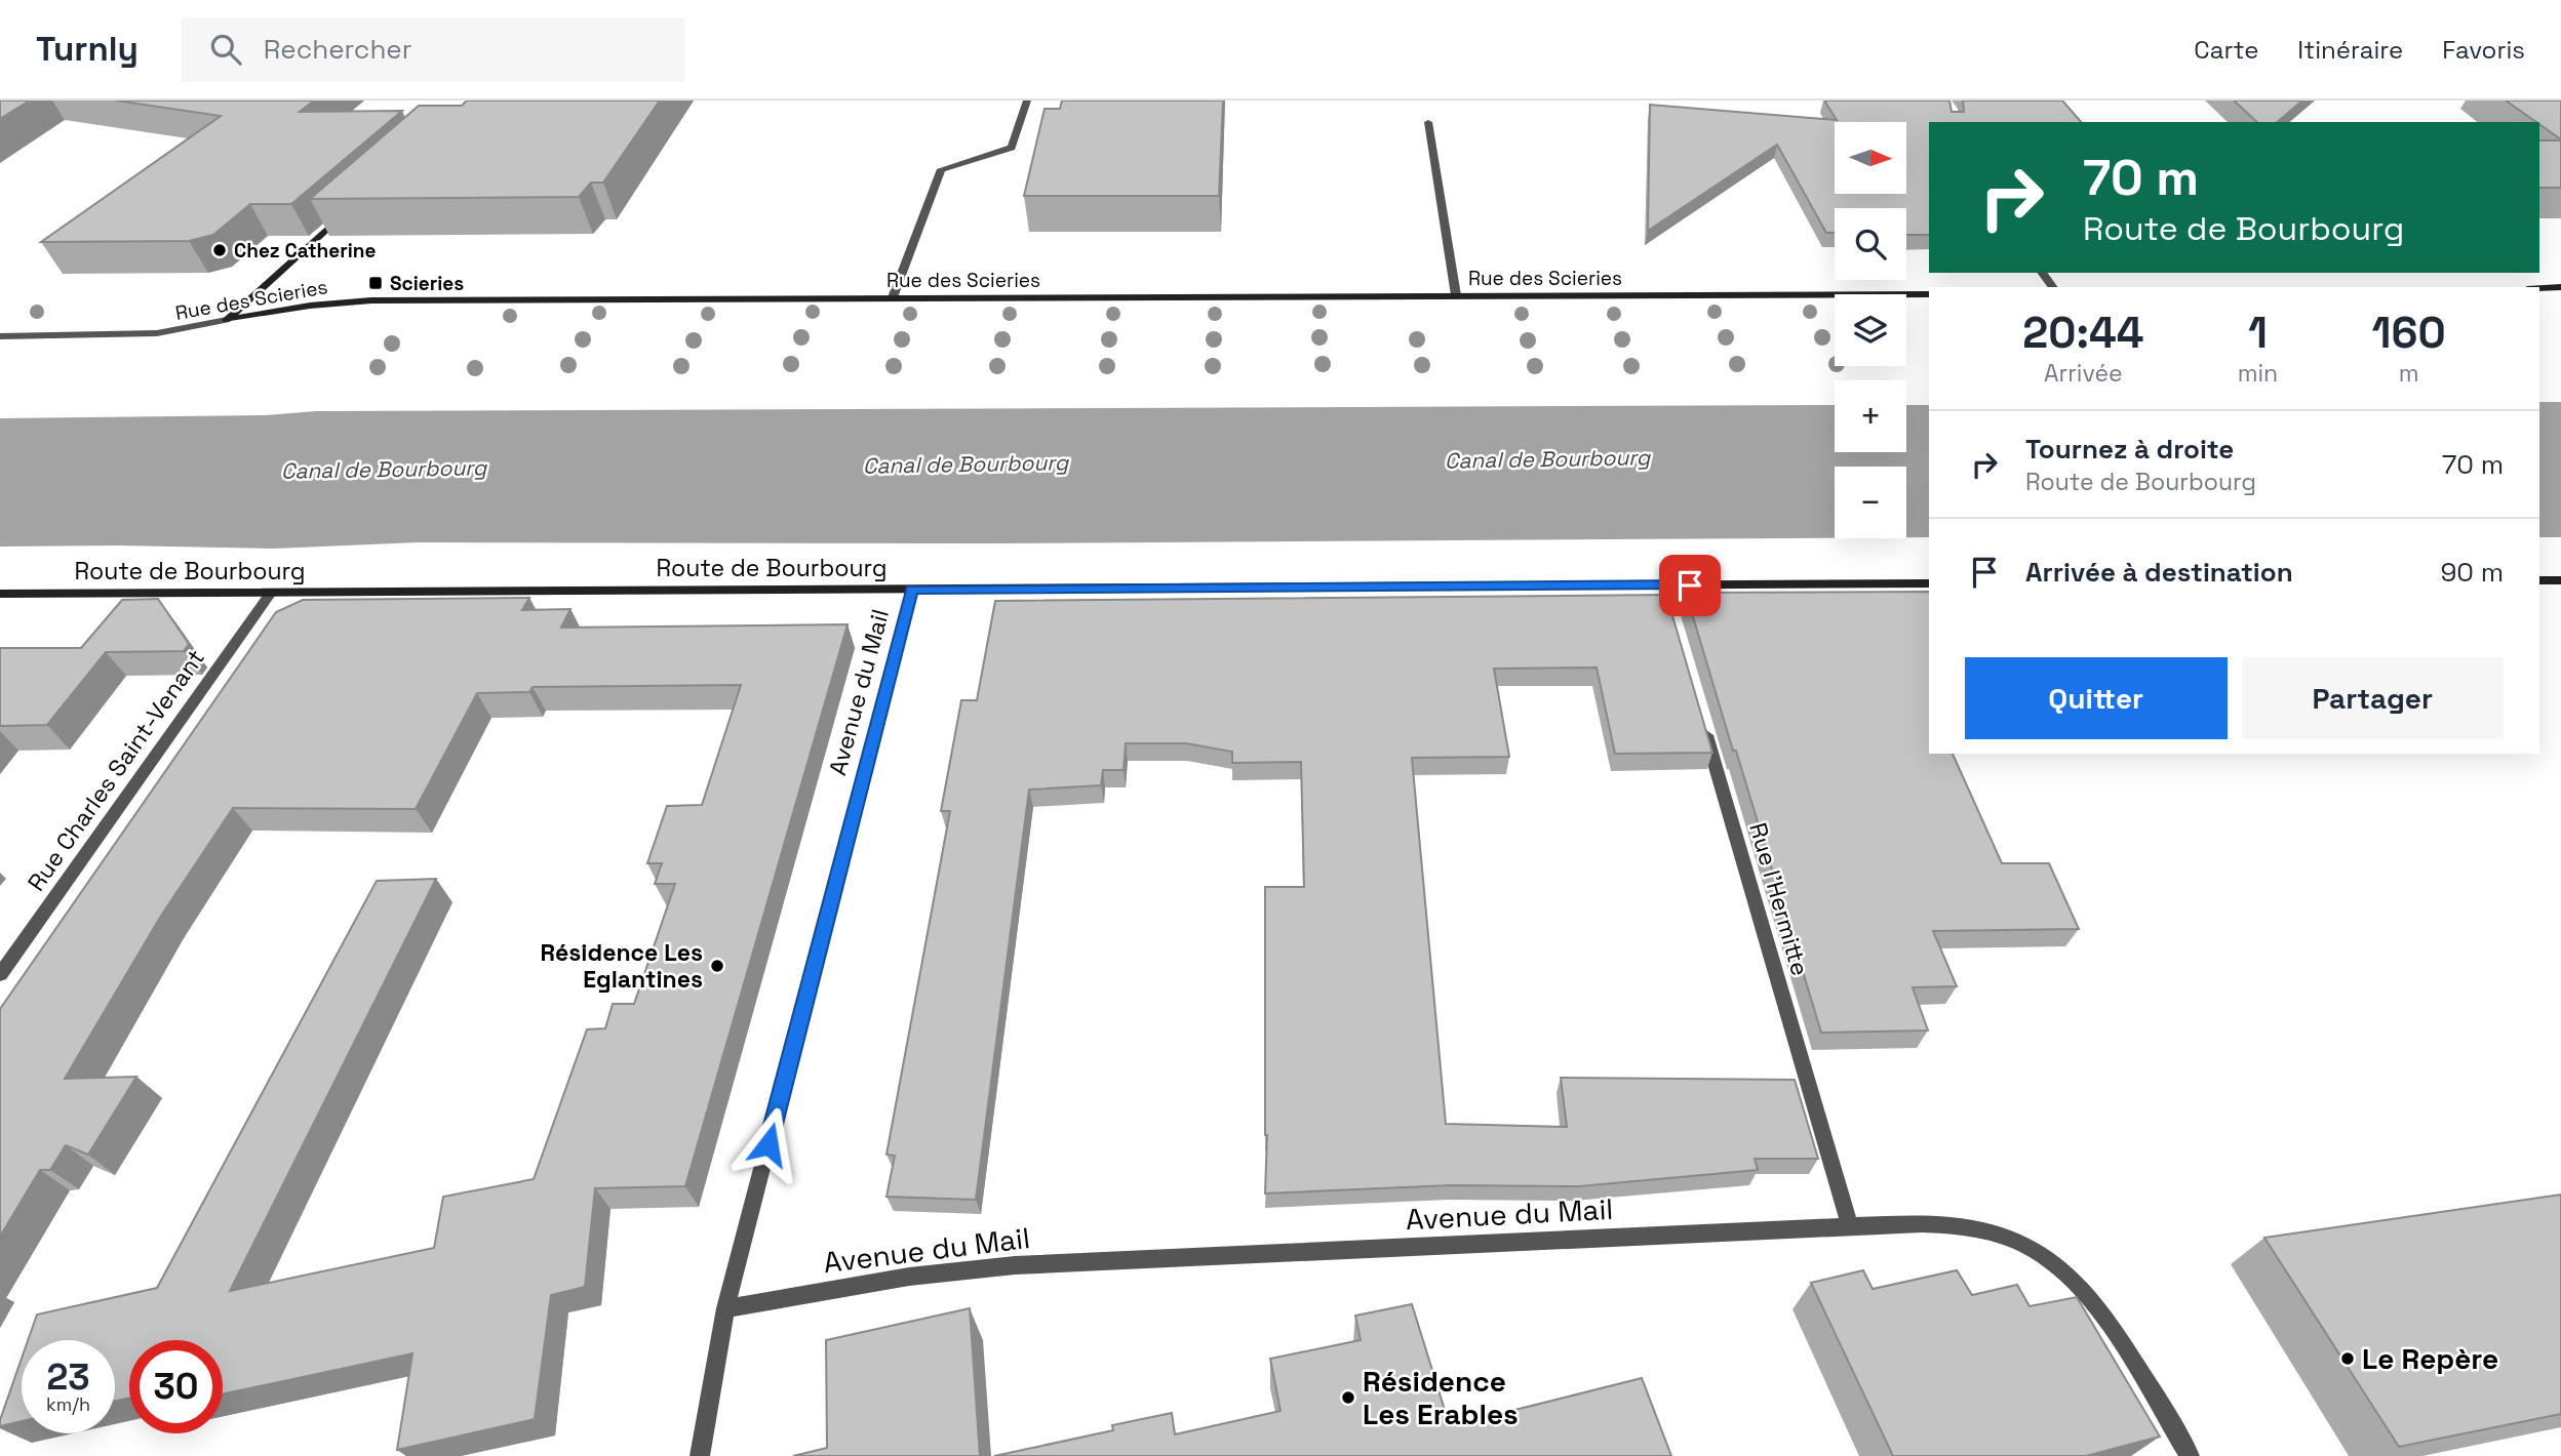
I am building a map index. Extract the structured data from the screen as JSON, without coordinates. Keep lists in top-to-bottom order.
{
  "streets": {
    "street": [
      "Rue des Scieries",
      "Route de Bourbourg",
      "Avenue du Mail",
      "Rue Charles Saint-Venant",
      "Rue l'Hermitte"
    ]
  },
  "crossings": [
    ["Route de Bourbourg", "Avenue du Mail"],
    ["Route de Bourbourg", "Rue Charles Saint-Venant"],
    ["Avenue du Mail", "Rue l'Hermitte"]
  ],
  "water": ["Canal de Bourbourg"],
  "places": {
    "other": [
      "Chez Catherine",
      "Résidence Les Eglantines",
      "Le Repère",
      "Résidence Les Erables"
    ],
    "transit": ["Scieries"]
  },
  "north": "right",
  "page": {
    "header": "Turnly",
    "search": "Rechercher",
    "nav": ["Carte", "Itinéraire", "Favoris"],
    "map_buttons": ["+", "−"],
    "turn": ["70 m", "Route de Bourbourg"],
    "eta": [
      "20:44",
      "Arrivée",
      "1",
      "min",
      "160",
      "m"
    ],
    "list": [
      {
        "name": "Tournez à droite",
        "note": "Route de Bourbourg",
        "value": "70 m"
      },
      {
        "name": "Arrivée à destination",
        "value": "90 m"
      }
    ],
    "buttons": ["Quitter", "Partager"],
    "speed": "23 km/h",
    "limit": "30"
  }
}
